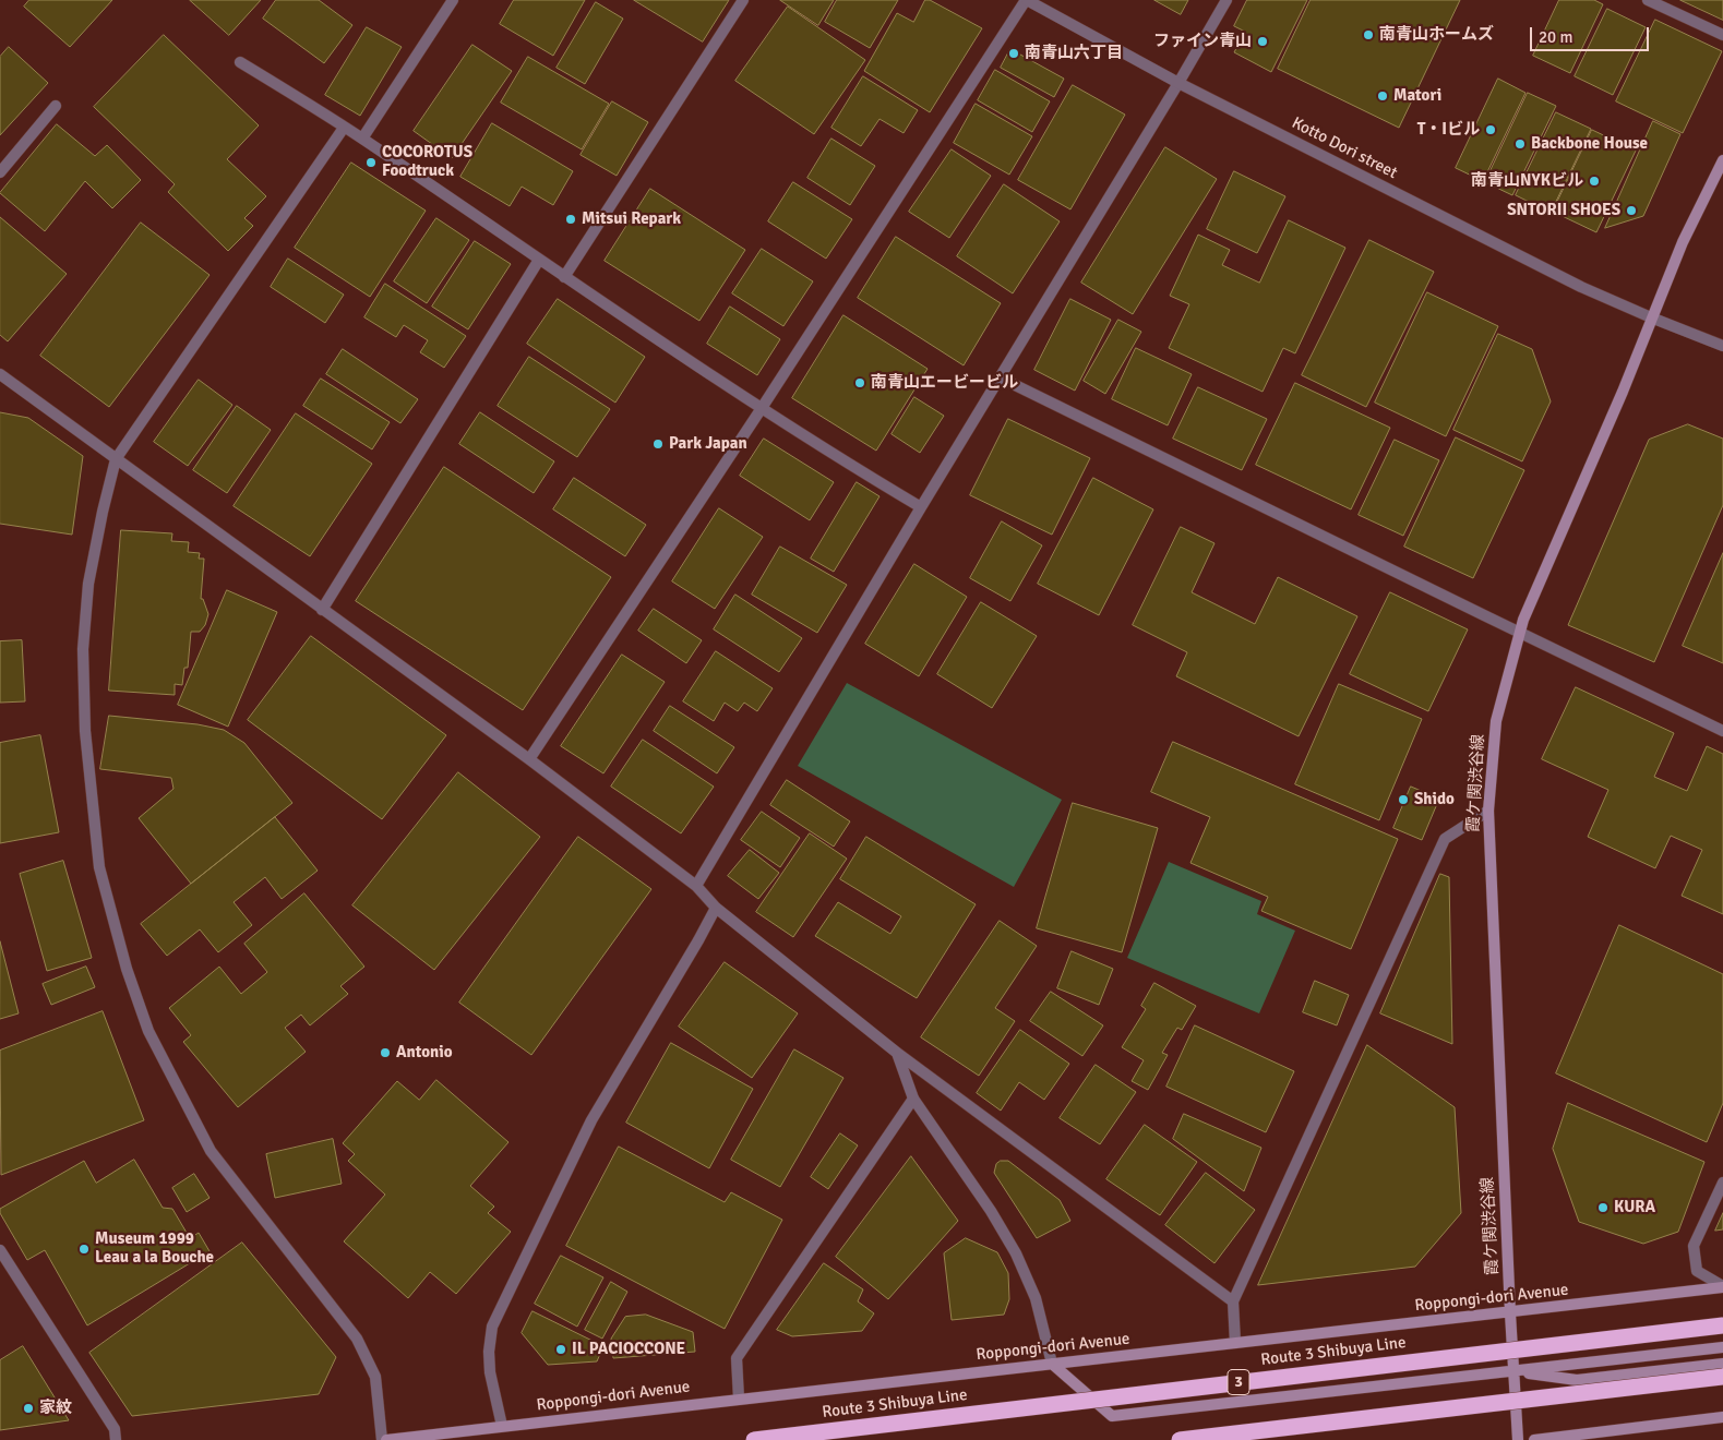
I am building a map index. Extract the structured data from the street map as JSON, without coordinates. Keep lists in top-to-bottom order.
{
  "streets": {
    "highway": ["Route 3 Shibuya Line", "3"],
    "main road": ["霞ケ関渋谷線", "Roppongi-dori Avenue"],
    "street": ["Kotto Dori street"]
  },
  "crossings": [
    ["Kotto Dori street", "霞ケ関渋谷線"],
    ["霞ケ関渋谷線", "Roppongi-dori Avenue"]
  ],
  "places": [
    "南青山ホームズ",
    "ファイン青山",
    "南青山六丁目",
    "Matori",
    "T・Iビル",
    "Backbone House",
    "COCOROTUS Foodtruck",
    "南青山NYKビル",
    "SNTORII SHOES",
    "Mitsui Repark",
    "南青山エービービル",
    "Park Japan",
    "Shido",
    "Antonio",
    "KURA",
    "Museum 1999 Leau a la Bouche",
    "IL PACIOCCONE",
    "家紋"
  ],
  "scale_bar": "20 m"
}
